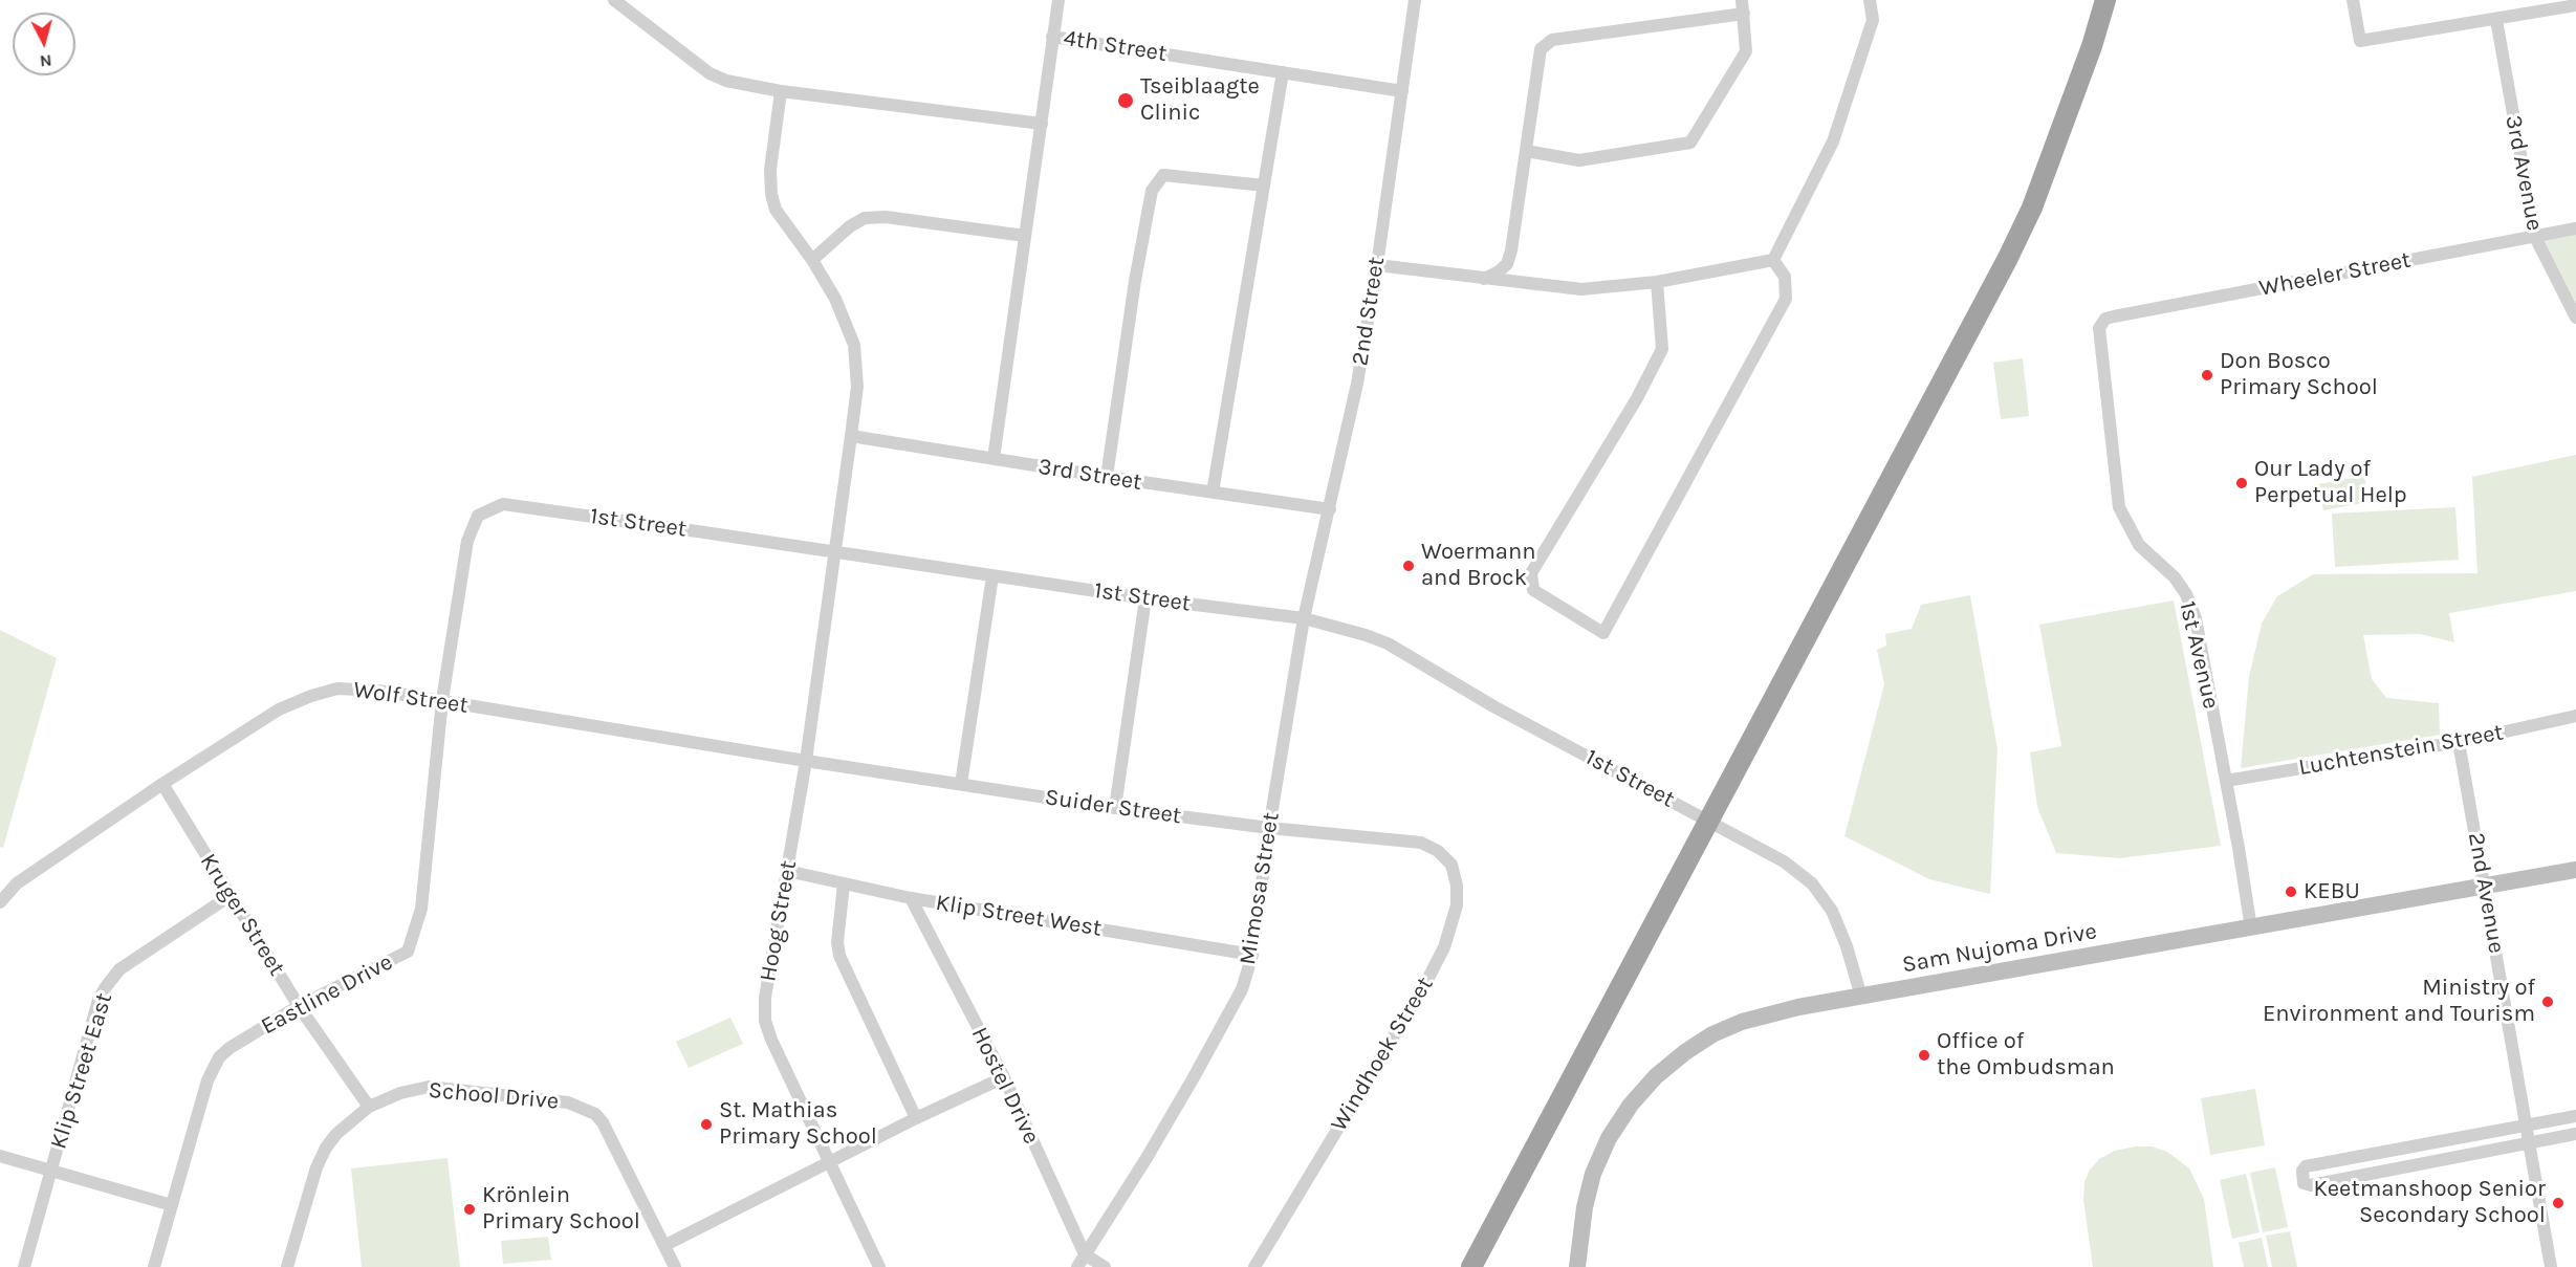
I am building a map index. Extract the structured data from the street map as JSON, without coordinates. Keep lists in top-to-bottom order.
{
  "streets": {
    "main road": ["Sam Nujoma Drive"],
    "street": [
      "4th Street",
      "3rd Avenue",
      "Wheeler Street",
      "2nd Street",
      "3rd Street",
      "1st Street",
      "1st Avenue",
      "Wolf Street",
      "Luchtenstein Street",
      "Suider Street",
      "Mimosa Street",
      "2nd Avenue",
      "Kruger Street",
      "Klip Street West",
      "Hoog Street",
      "Eastline Drive",
      "Windhoek Street",
      "Klip Street East",
      "Hostel Drive",
      "School Drive"
    ]
  },
  "crossings": [
    ["4th Street", "2nd Street"],
    ["3rd Avenue", "Wheeler Street"],
    ["Wheeler Street", "1st Avenue"],
    ["2nd Street", "3rd Street"],
    ["2nd Street", "1st Street"],
    ["2nd Street", "Mimosa Street"],
    ["3rd Street", "Hoog Street"],
    ["1st Street", "Wolf Street"],
    ["1st Street", "Mimosa Street"],
    ["1st Street", "Hoog Street"],
    ["1st Street", "Sam Nujoma Drive"],
    ["1st Street", "Eastline Drive"],
    ["1st Avenue", "Luchtenstein Street"],
    ["1st Avenue", "Sam Nujoma Drive"],
    ["Wolf Street", "Suider Street"],
    ["Wolf Street", "Kruger Street"],
    ["Wolf Street", "Hoog Street"],
    ["Wolf Street", "Eastline Drive"],
    ["Luchtenstein Street", "2nd Avenue"],
    ["Suider Street", "Mimosa Street"],
    ["Suider Street", "Hoog Street"],
    ["Suider Street", "Windhoek Street"],
    ["Mimosa Street", "Klip Street West"],
    ["Mimosa Street", "Hostel Drive"],
    ["2nd Avenue", "Sam Nujoma Drive"],
    ["Kruger Street", "Eastline Drive"],
    ["Kruger Street", "Klip Street East"],
    ["Kruger Street", "School Drive"],
    ["Klip Street West", "Hoog Street"],
    ["Klip Street West", "Hostel Drive"]
  ],
  "places": [
    "Tseiblaagte Clinic",
    "Don Bosco Primary School",
    "Our Lady of Perpetual Help",
    "Woermann and Brock",
    "KEBU",
    "Ministry of Environment and Tourism",
    "Office of the Ombudsman",
    "St. Mathias Primary School",
    "Keetmanshoop Senior Secondary School",
    "Krönlein Primary School"
  ],
  "north": "bottom"
}
